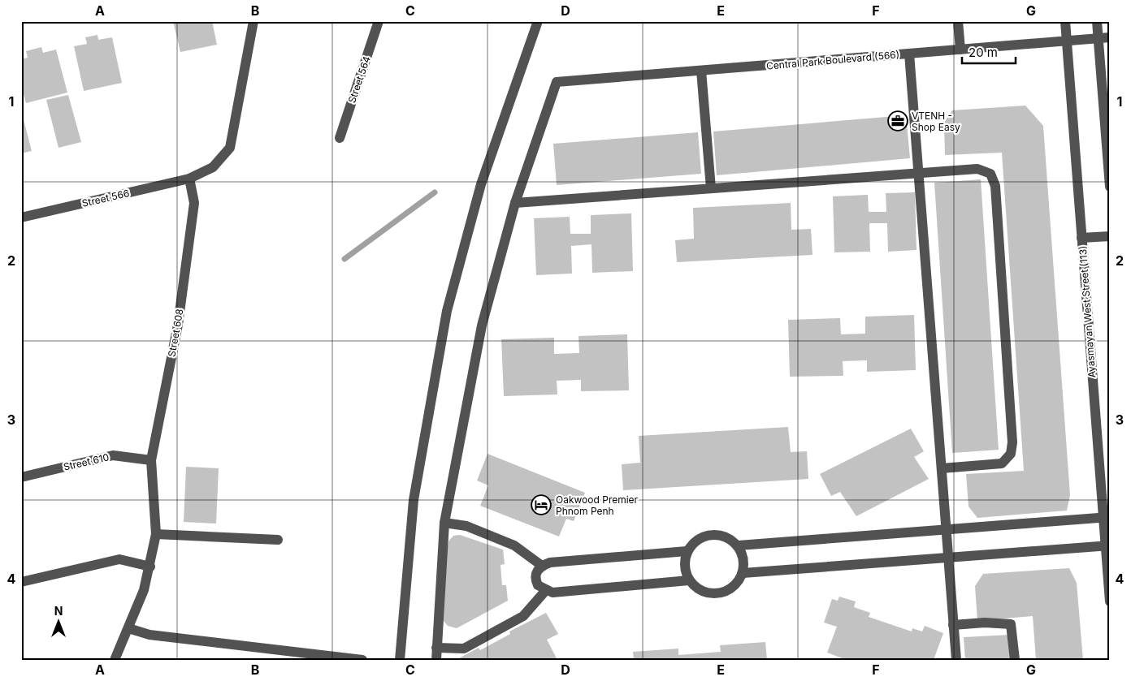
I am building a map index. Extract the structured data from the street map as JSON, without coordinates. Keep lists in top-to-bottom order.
{
  "streets": {
    "street": [
      "Central Park Boulevard (566)",
      "Street 564",
      "Street 566",
      "Ayasmayan West Street (113)",
      "Street 608",
      "Street 610"
    ]
  },
  "crossings": [
    ["Central Park Boulevard (566)", "Ayasmayan West Street (113)"],
    ["Street 566", "Street 608"],
    ["Street 608", "Street 610"]
  ],
  "places": {
    "office": ["VTENH - Shop Easy"],
    "hotel": ["Oakwood Premier Phnom Penh"]
  },
  "scale_bar": "20 m",
  "north": "top",
  "grid": {
    "columns": [
      "A",
      "B",
      "C",
      "D",
      "E",
      "F",
      "G"
    ],
    "rows": [
      "1",
      "2",
      "3",
      "4"
    ]
  }
}
